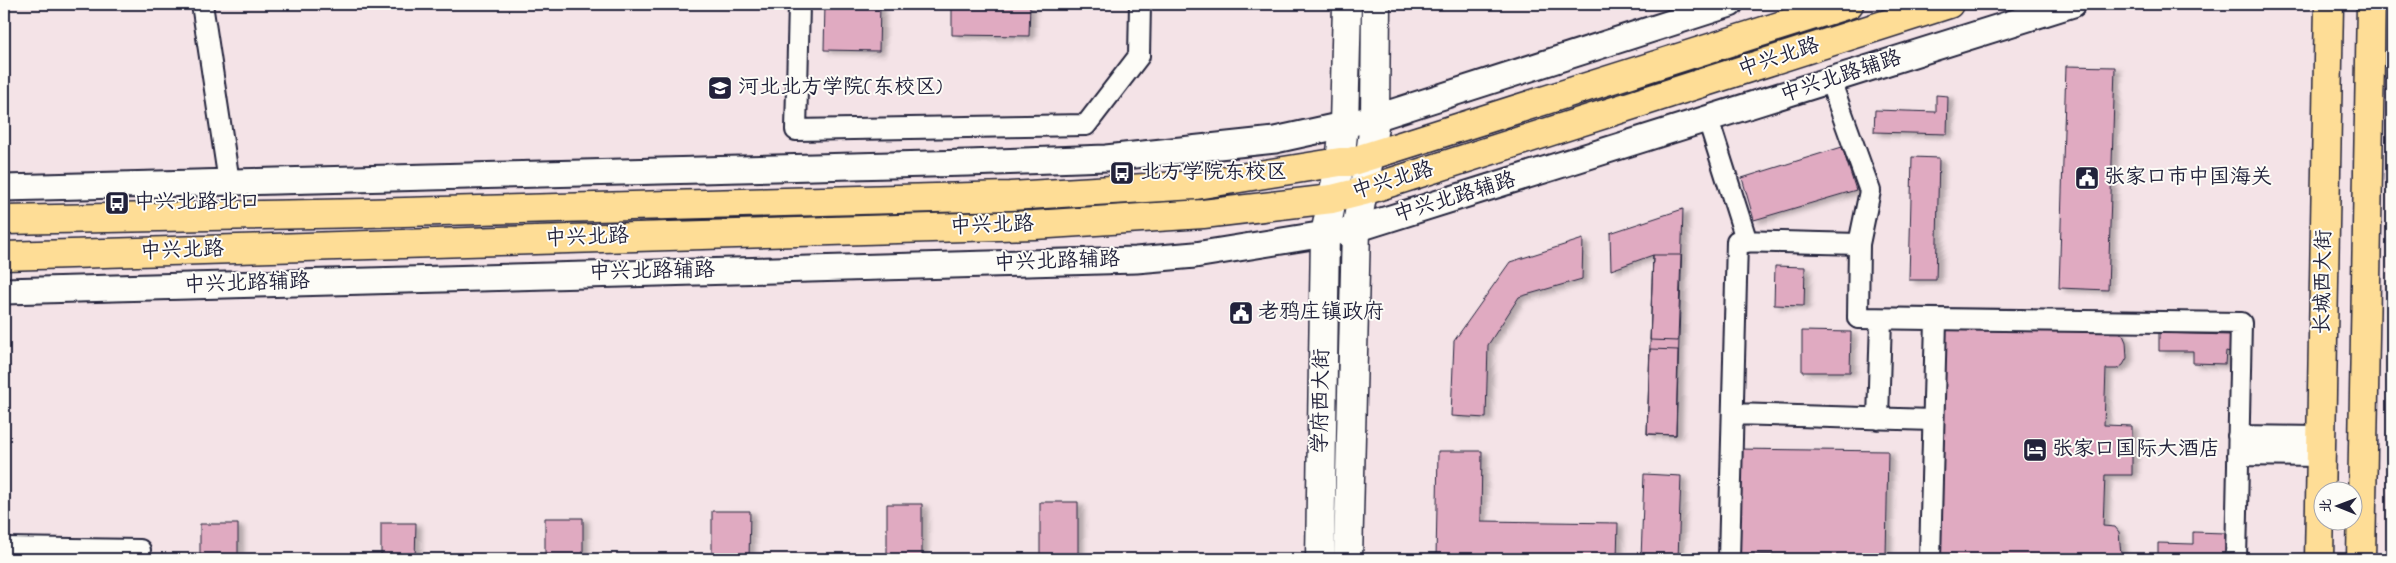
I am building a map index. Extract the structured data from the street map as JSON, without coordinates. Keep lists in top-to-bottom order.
{
  "streets": {
    "main road": ["中兴北路", "长城西大街", "学府西大街"],
    "street": ["中兴北路辅路"]
  },
  "crossings": [
    ["中兴北路", "学府西大街"],
    ["中兴北路辅路", "学府西大街"]
  ],
  "places": {
    "school or university": ["河北北方学院(东校区)"],
    "bus stop": ["北方学院东校区", "中兴北路北口"],
    "public building": ["张家口市中国海关", "老鸦庄镇政府"],
    "hotel": ["张家口国际大酒店"]
  },
  "north": "left"
}
